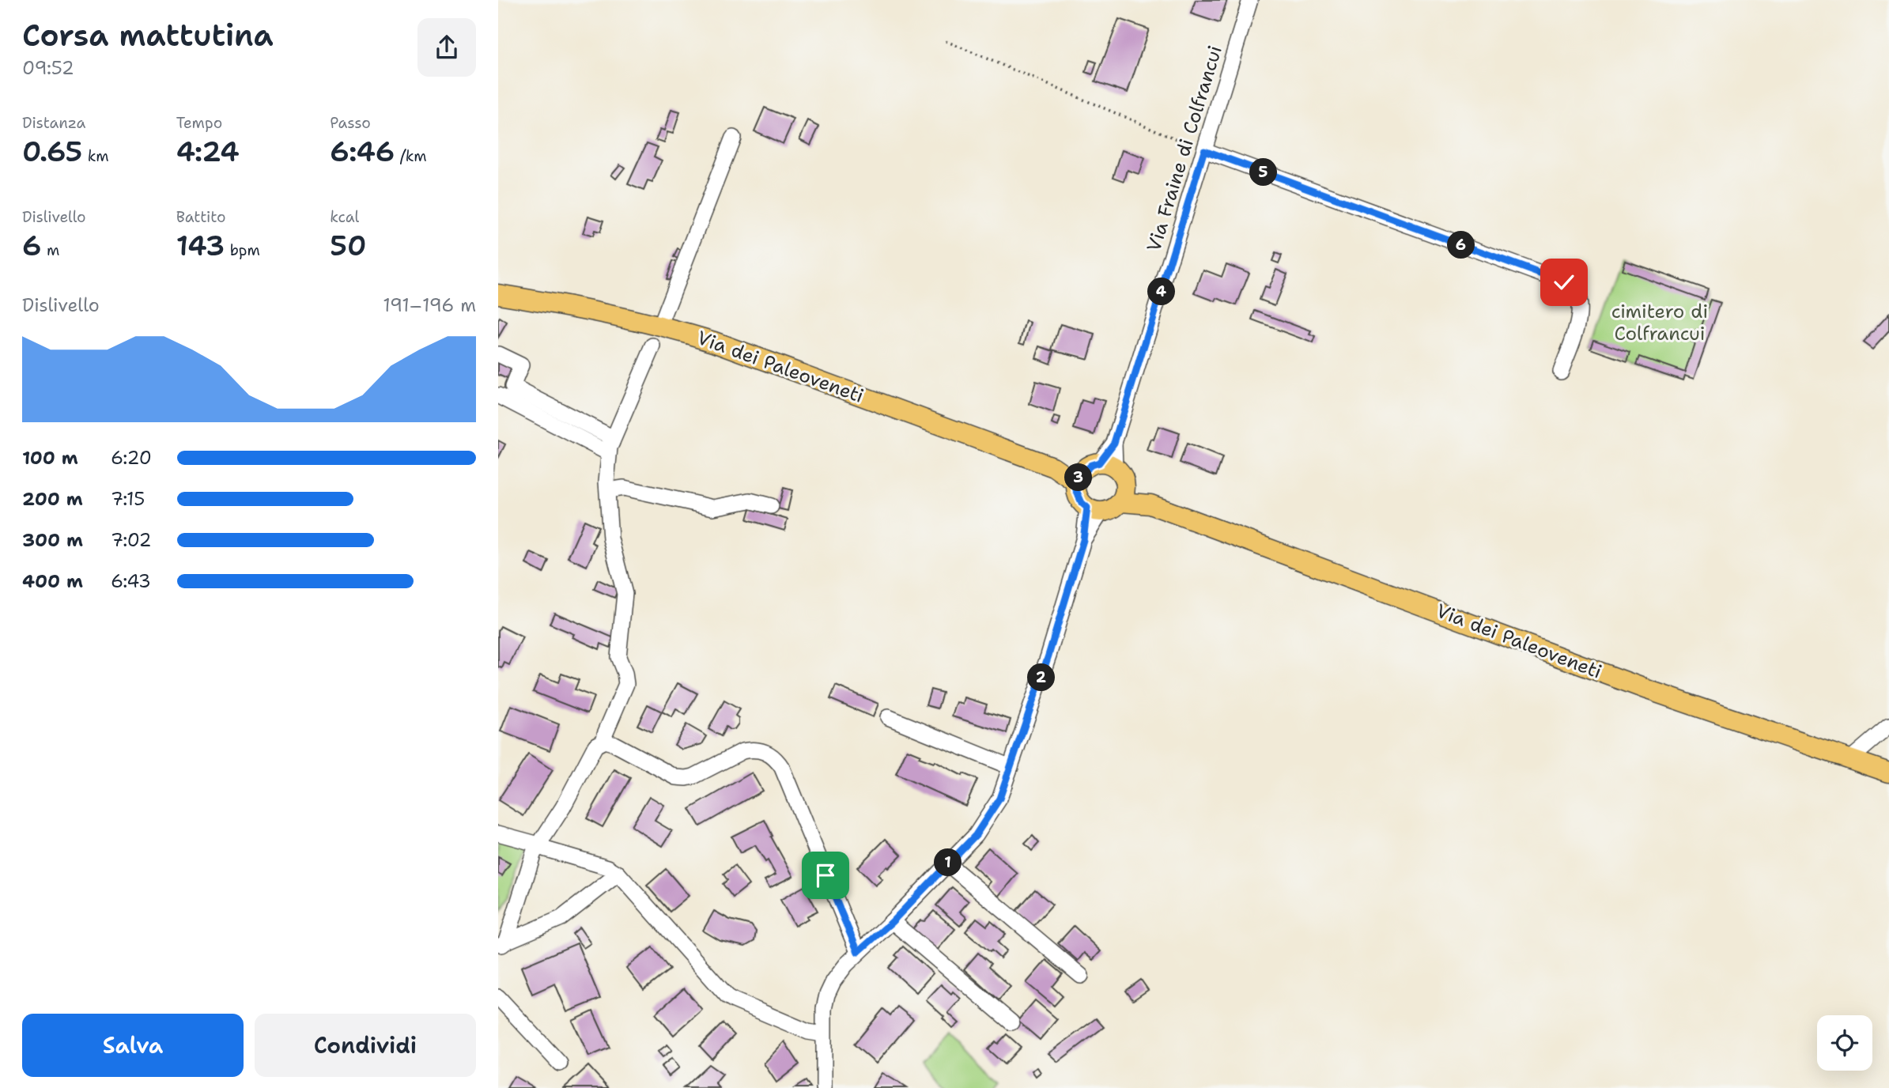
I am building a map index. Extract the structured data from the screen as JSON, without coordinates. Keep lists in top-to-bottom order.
{
  "streets": {
    "main road": ["Via dei Paleoveneti"],
    "street": ["Via Fraine di Colfrancui"]
  },
  "crossings": [
    ["Via Fraine di Colfrancui", "Via dei Paleoveneti"]
  ],
  "parks": ["cimitero di Colfrancui"],
  "page": {
    "heading": ["Corsa mattutina", "09:52"],
    "stats": [
      ["Distanza", "0.65 km"],
      ["Tempo", "4:24"],
      ["Passo", "6:46 /km"],
      ["Dislivello", "6 m"],
      ["Battito", "143 bpm"],
      ["kcal", "50"]
    ],
    "pins": [
      "5",
      "6",
      "4",
      "3",
      "2",
      "1"
    ],
    "chart": ["Dislivello", "191–196 m"],
    "list": [
      {
        "name": "100 m",
        "note": "6:20"
      },
      {
        "name": "200 m",
        "note": "7:15"
      },
      {
        "name": "300 m",
        "note": "7:02"
      },
      {
        "name": "400 m",
        "note": "6:43"
      }
    ],
    "buttons": ["Salva", "Condividi"]
  }
}
